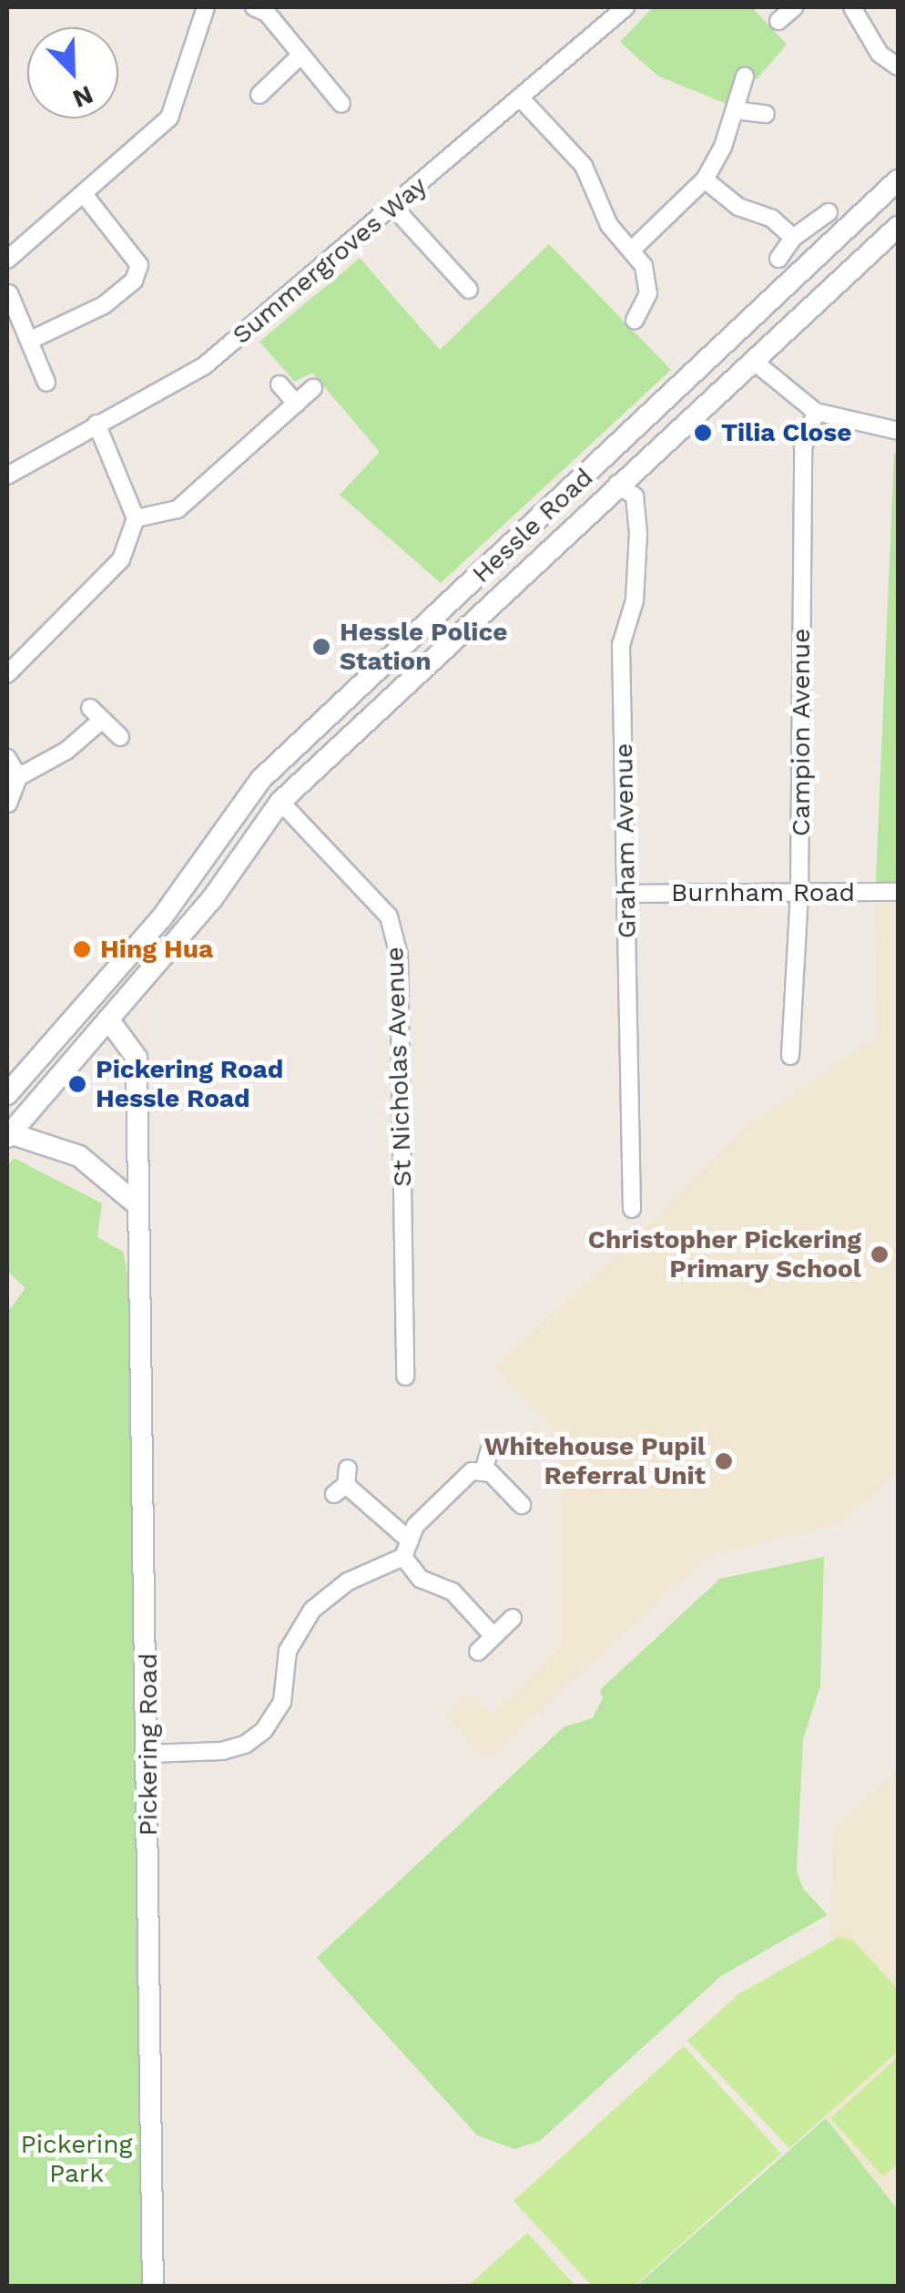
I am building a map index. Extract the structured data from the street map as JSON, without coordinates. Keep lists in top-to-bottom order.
{
  "streets": {
    "street": [
      "Summergroves Way",
      "Hessle Road",
      "Campion Avenue",
      "Graham Avenue",
      "Burnham Road",
      "St Nicholas Avenue",
      "Pickering Road"
    ]
  },
  "crossings": [
    ["Hessle Road", "Graham Avenue"],
    ["Hessle Road", "St Nicholas Avenue"],
    ["Hessle Road", "Pickering Road"],
    ["Campion Avenue", "Burnham Road"],
    ["Graham Avenue", "Burnham Road"]
  ],
  "parks": ["Pickering Park"],
  "places": [
    "Tilia Close",
    "Hessle Police Station",
    "Hing Hua",
    "Pickering Road Hessle Road",
    "Christopher Pickering Primary School",
    "Whitehouse Pupil Referral Unit"
  ],
  "north": "bottom right"
}
